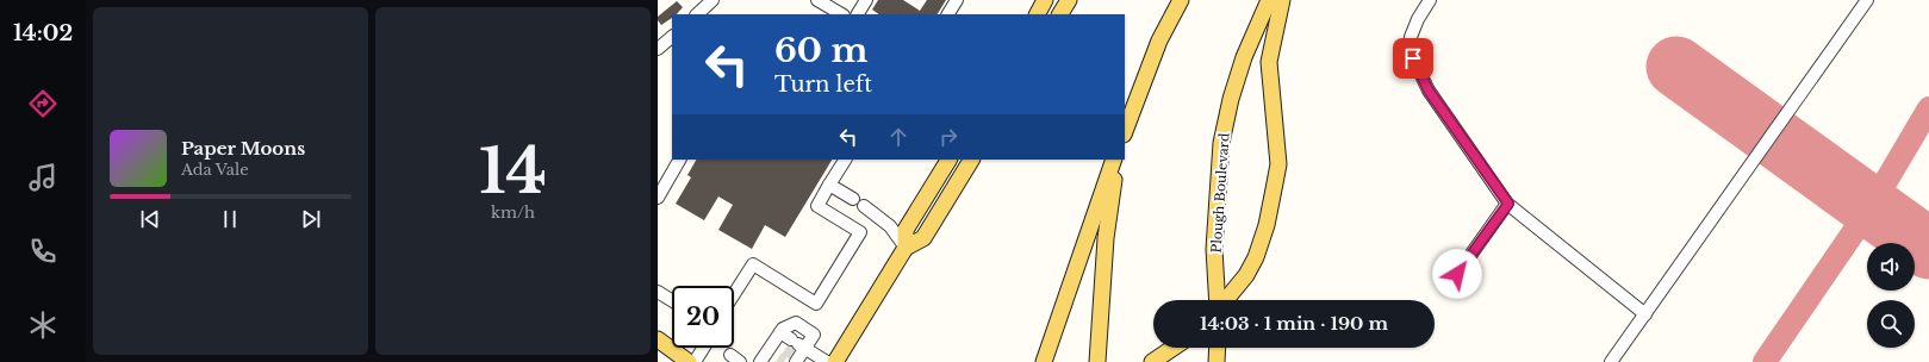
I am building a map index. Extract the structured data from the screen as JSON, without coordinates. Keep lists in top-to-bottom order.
{
  "streets": {
    "main road": ["Plough Boulevard"]
  },
  "page": {
    "tabs": "14:02",
    "tile": ["14", "km/h"],
    "turn": ["60 m", "Turn left"],
    "song": ["Paper Moons", "Ada Vale"],
    "limit": "20",
    "trip": "14:03 · 1 min · 190 m"
  }
}
